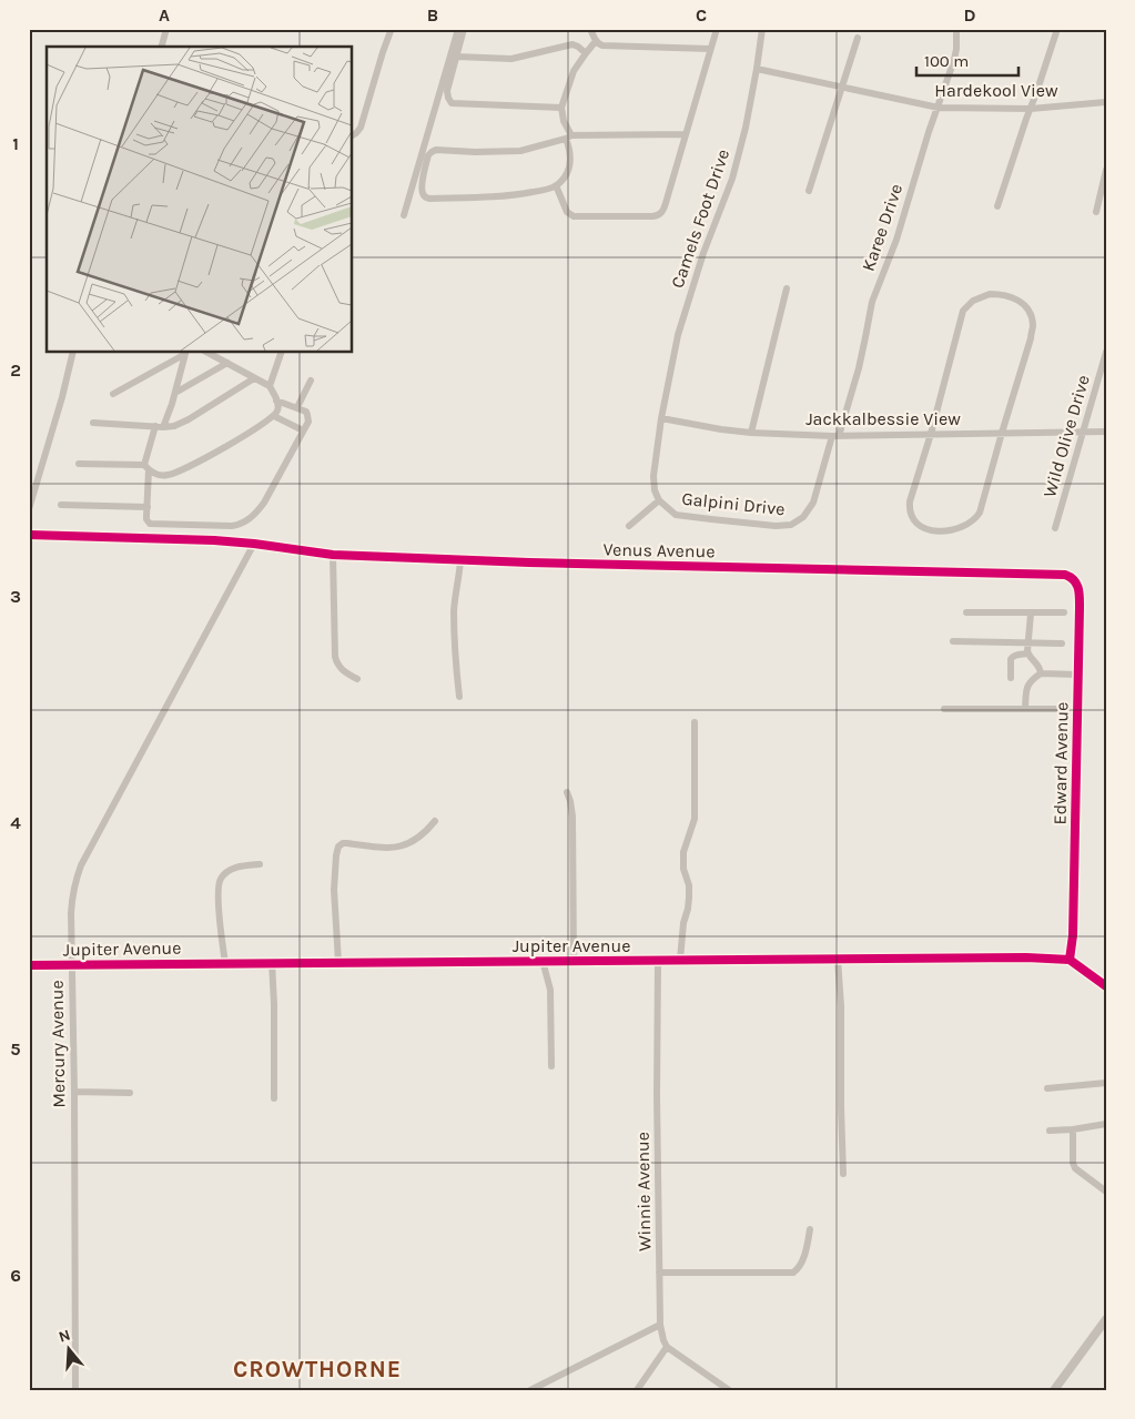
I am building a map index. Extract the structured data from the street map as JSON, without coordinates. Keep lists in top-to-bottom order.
{
  "streets": {
    "street": [
      "Hardekool View",
      "Camels Foot Drive",
      "Karee Drive",
      "Jackkalbessie View",
      "Wild Olive Drive",
      "Galpini Drive",
      "Venus Avenue",
      "Edward Avenue",
      "Jupiter Avenue",
      "Mercury Avenue",
      "Winnie Avenue"
    ]
  },
  "crossings": [
    ["Hardekool View", "Camels Foot Drive"],
    ["Hardekool View", "Karee Drive"],
    ["Camels Foot Drive", "Jackkalbessie View"],
    ["Camels Foot Drive", "Galpini Drive"],
    ["Karee Drive", "Jackkalbessie View"],
    ["Karee Drive", "Galpini Drive"],
    ["Jackkalbessie View", "Wild Olive Drive"],
    ["Jackkalbessie View", "Galpini Drive"],
    ["Venus Avenue", "Edward Avenue"],
    ["Venus Avenue", "Mercury Avenue"],
    ["Edward Avenue", "Jupiter Avenue"],
    ["Jupiter Avenue", "Mercury Avenue"],
    ["Jupiter Avenue", "Winnie Avenue"]
  ],
  "districts": ["CROWTHORNE"],
  "scale_bar": "100 m",
  "north": "top",
  "grid": {
    "columns": [
      "A",
      "B",
      "C",
      "D"
    ],
    "rows": [
      "1",
      "2",
      "3",
      "4",
      "5",
      "6"
    ]
  }
}
